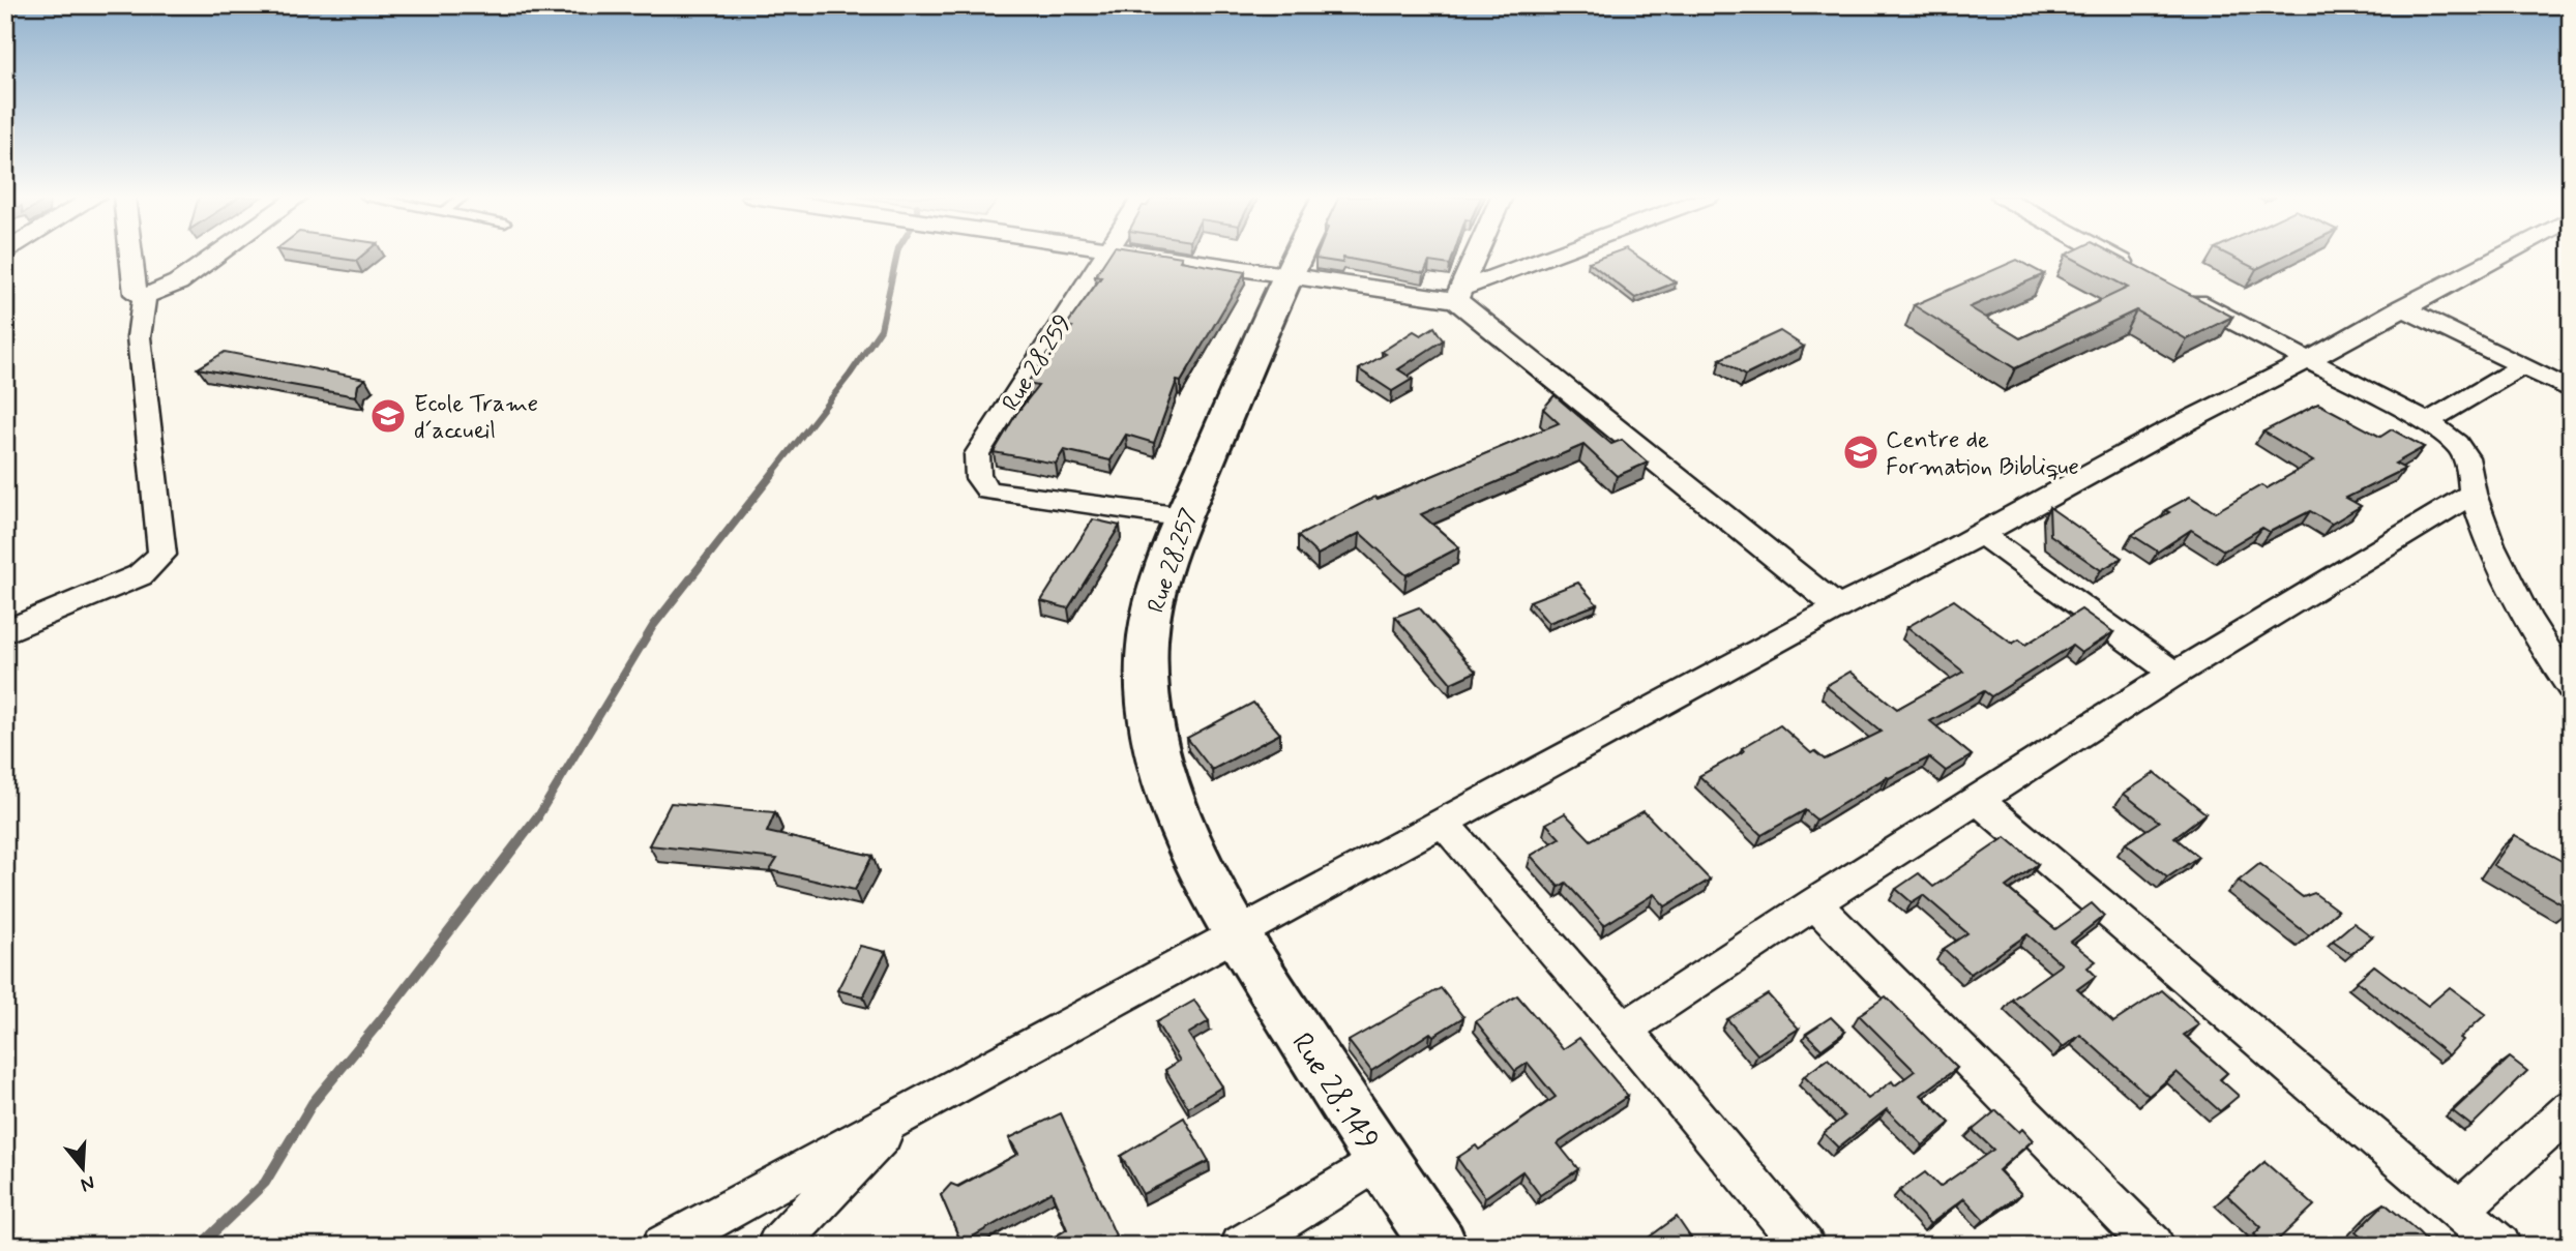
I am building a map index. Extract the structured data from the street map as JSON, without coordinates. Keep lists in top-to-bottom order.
{
  "streets": {
    "street": ["Rue 28.259", "Rue 28.257", "Rue 28.149"]
  },
  "crossings": [
    ["Rue 28.259", "Rue 28.257"],
    ["Rue 28.257", "Rue 28.149"]
  ],
  "places": {
    "school or university": ["Ecole Trame d´accueil", "Centre de Formation Biblique"]
  },
  "north": "bottom"
}
